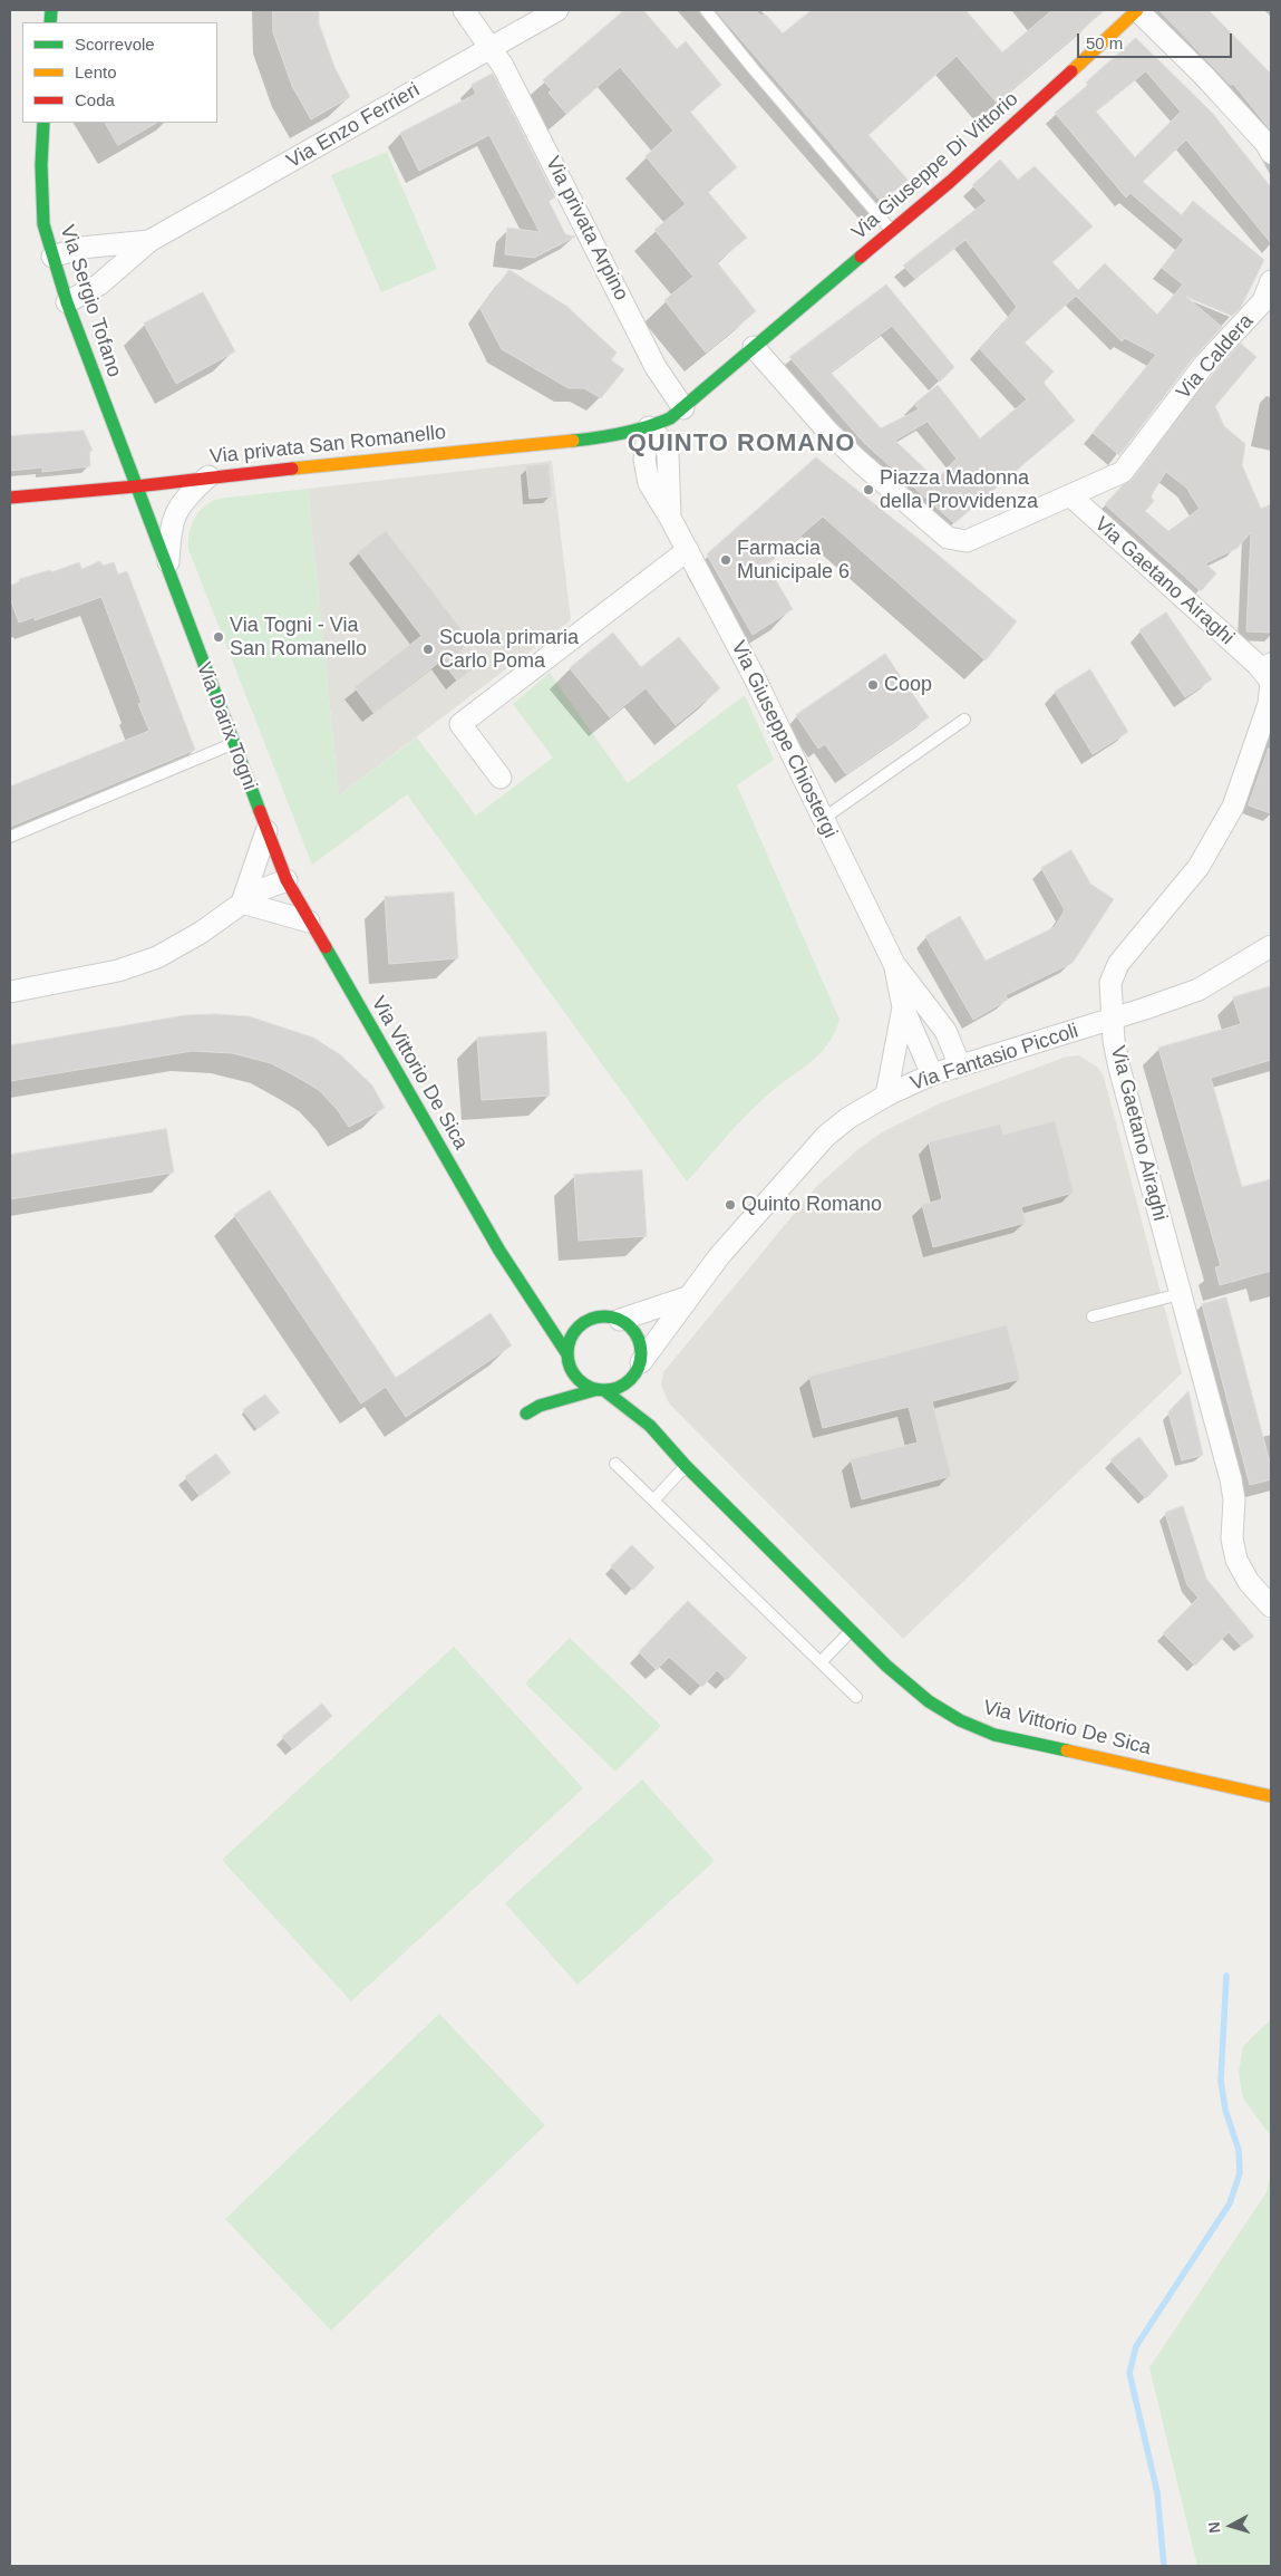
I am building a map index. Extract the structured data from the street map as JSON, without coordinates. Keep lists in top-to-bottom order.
{
  "streets": {
    "street": [
      "Via Enzo Ferrieri",
      "Via Giuseppe Di Vittorio",
      "Via privata Arpino",
      "Via Sergio Tofano",
      "Via Caldera",
      "Via privata San Romanello",
      "Via Gaetano Airaghi",
      "Via Darix Togni",
      "Via Giuseppe Chiostergi",
      "Via Fantasio Piccoli",
      "Via Vittorio De Sica"
    ]
  },
  "crossings": [
    ["Via Enzo Ferrieri", "Via privata Arpino"],
    ["Via Enzo Ferrieri", "Via Sergio Tofano"],
    ["Via Giuseppe Di Vittorio", "Via Caldera"],
    ["Via Sergio Tofano", "Via privata San Romanello"],
    ["Via Sergio Tofano", "Via Darix Togni"],
    ["Via Caldera", "Via Gaetano Airaghi"],
    ["Via privata San Romanello", "Via Darix Togni"],
    ["Via privata San Romanello", "Via Giuseppe Chiostergi"],
    ["Via Gaetano Airaghi", "Via Fantasio Piccoli"],
    ["Via Darix Togni", "Via Vittorio De Sica"],
    ["Via Giuseppe Chiostergi", "Via Fantasio Piccoli"],
    ["Via Fantasio Piccoli", "Via Vittorio De Sica"]
  ],
  "districts": ["QUINTO ROMANO"],
  "places": [
    "Piazza Madonna della Provvidenza",
    "Farmacia Municipale 6",
    "Via Togni - Via San Romanello",
    "Scuola primaria Carlo Poma",
    "Coop",
    "Quinto Romano"
  ],
  "legend": ["Scorrevole", "Lento", "Coda"],
  "scale_bar": "50 m",
  "north": "left"
}
